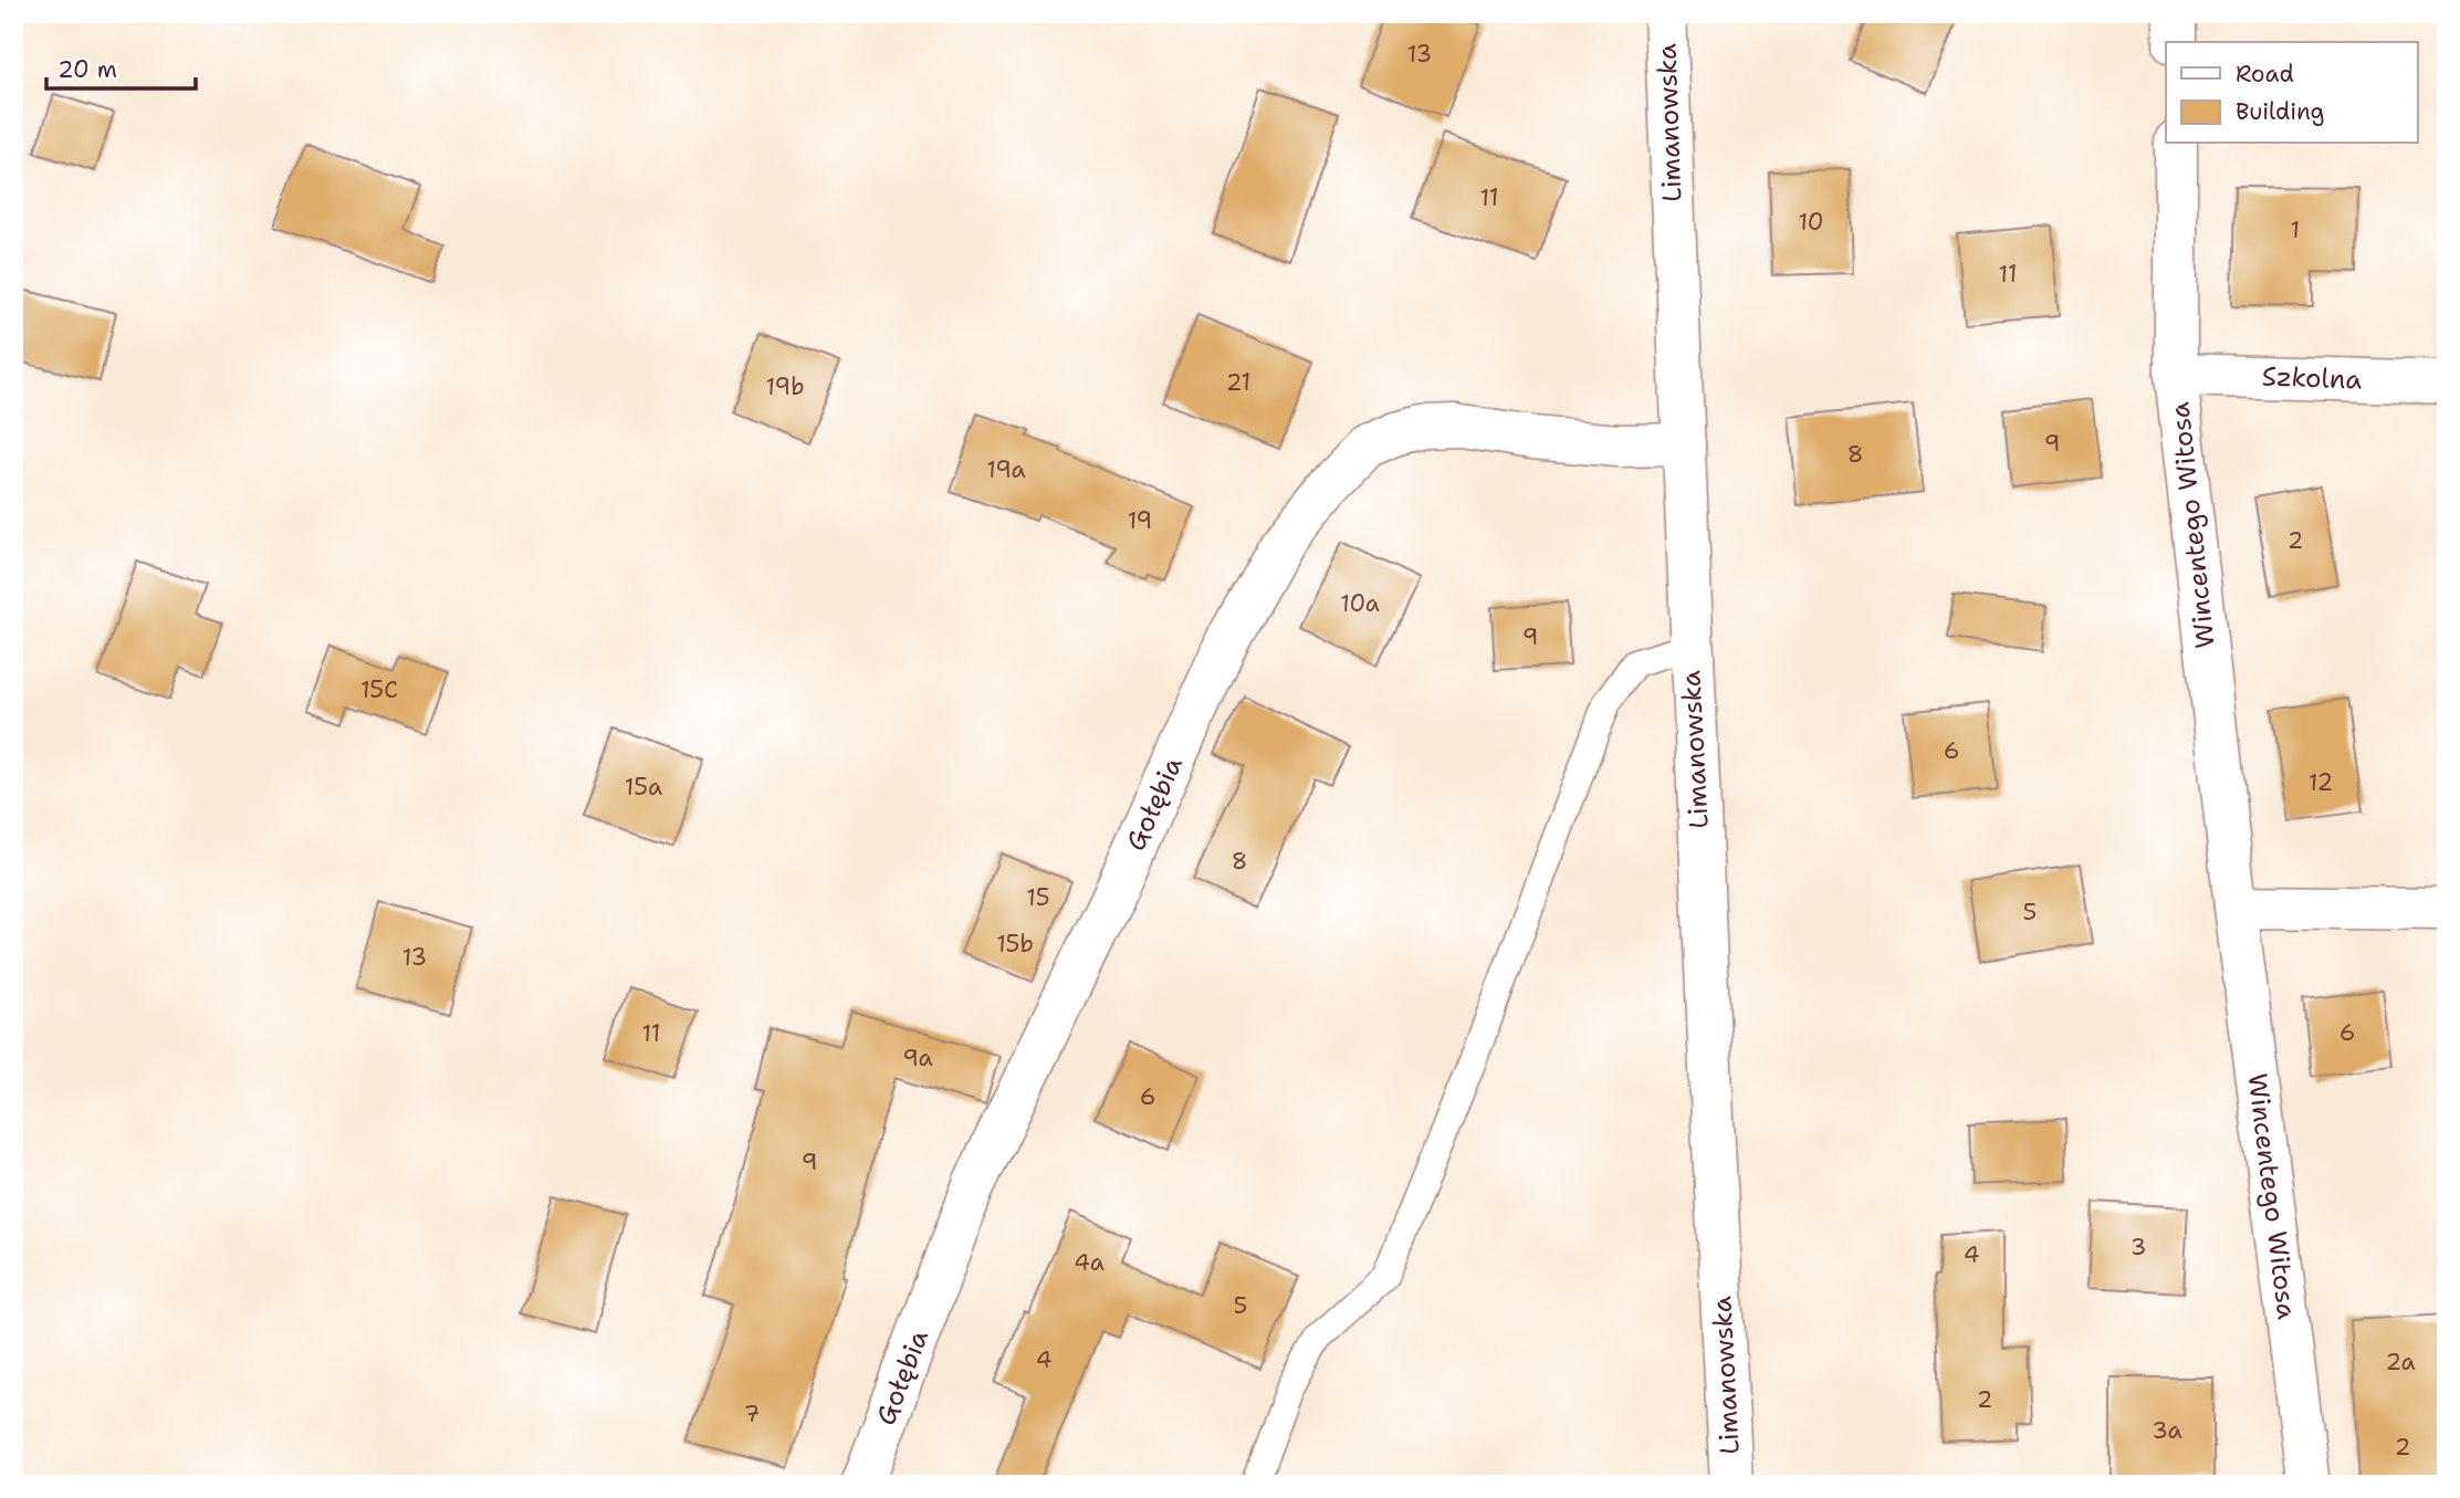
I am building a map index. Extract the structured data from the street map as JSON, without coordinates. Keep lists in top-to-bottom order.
{
  "streets": {
    "street": [
      "Limanowska",
      "Szkolna",
      "Wincentego Witosa",
      "Gołębia"
    ]
  },
  "crossings": [
    ["Limanowska", "Gołębia"],
    ["Szkolna", "Wincentego Witosa"]
  ],
  "house_numbers": [
    "13",
    "11",
    "10",
    "1",
    "11",
    "21",
    "19b",
    "9",
    "8",
    "19a",
    "19",
    "2",
    "10a",
    "9",
    "15C",
    "6",
    "12",
    "15a",
    "8",
    "15",
    "5",
    "15b",
    "13",
    "6",
    "11",
    "9a",
    "6",
    "9",
    "3",
    "4",
    "4a",
    "5",
    "4",
    "2a",
    "2",
    "7",
    "3a",
    "2"
  ],
  "legend": ["Road", "Building"],
  "scale_bar": "20 m"
}
